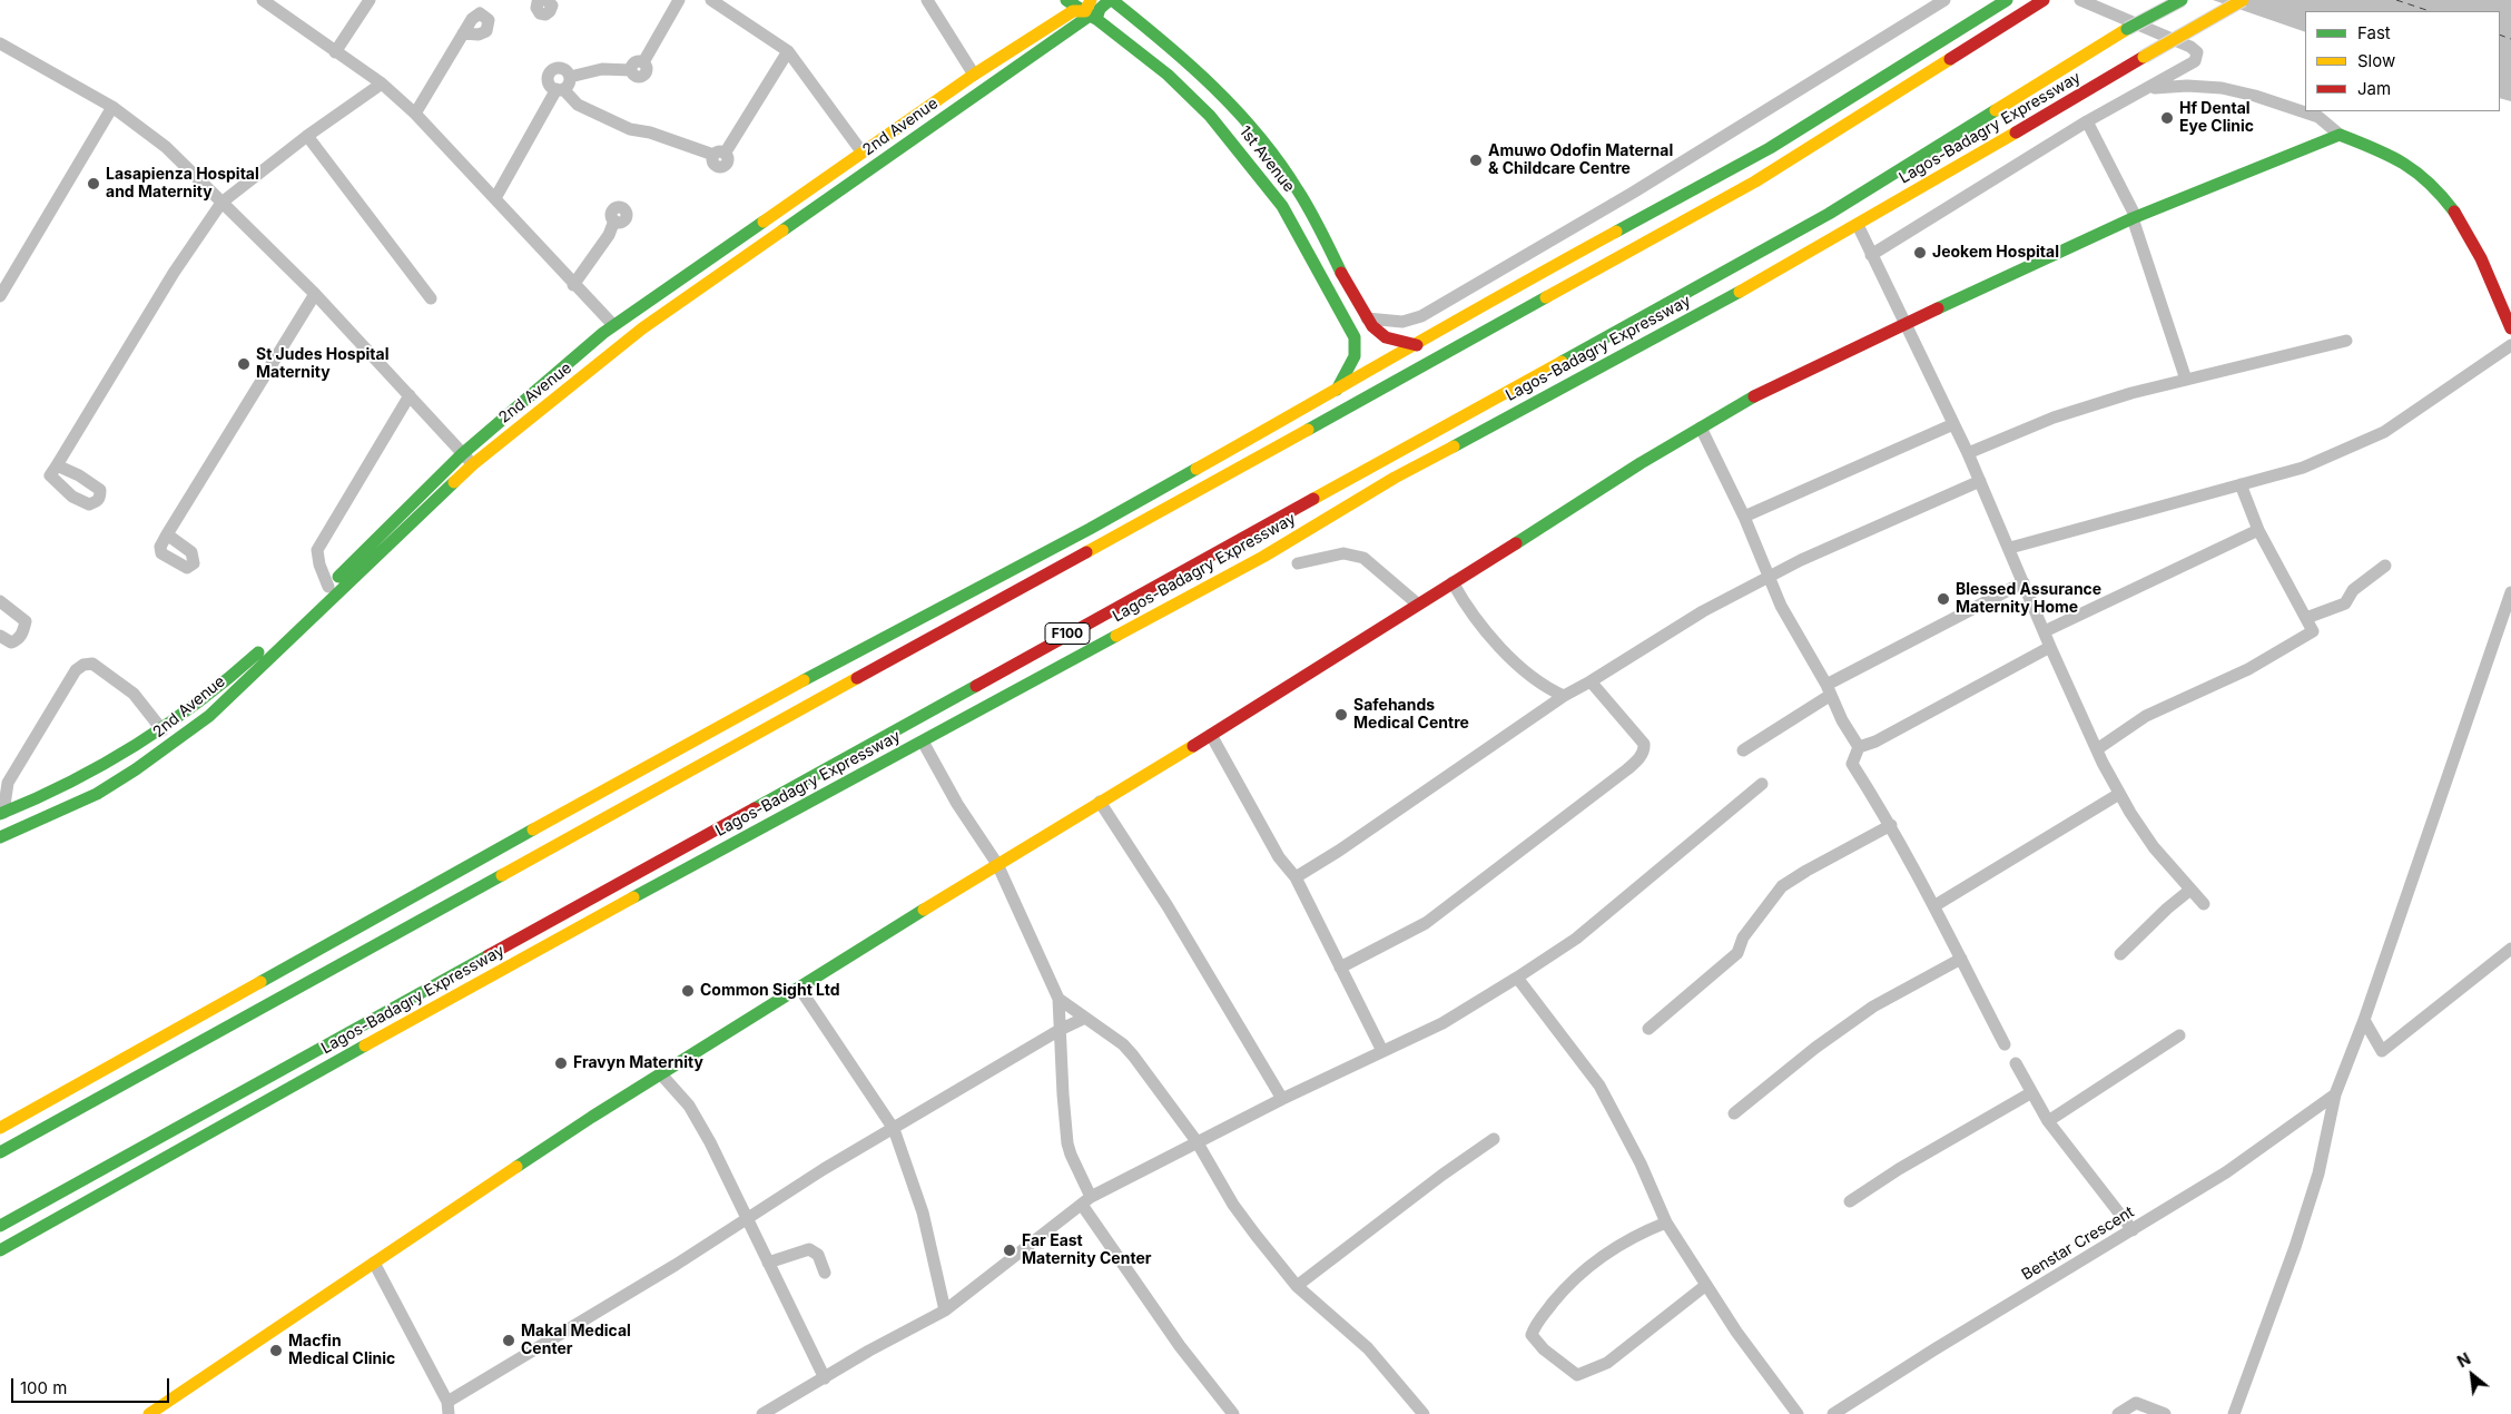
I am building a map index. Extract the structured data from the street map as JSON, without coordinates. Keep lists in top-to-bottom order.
{
  "streets": {
    "main road": [
      "2nd Avenue",
      "Lagos-Badagry Expressway",
      "1st Avenue",
      "F100"
    ],
    "street": ["Benstar Crescent"]
  },
  "crossings": [
    ["2nd Avenue", "1st Avenue"]
  ],
  "places": [
    "Hf Dental Eye Clinic",
    "Amuwo Odofin Maternal & Childcare Centre",
    "Lasapienza Hospital and Maternity",
    "Jeokem Hospital",
    "St Judes Hospital Maternity",
    "Blessed Assurance Maternity Home",
    "Safehands Medical Centre",
    "Common Sight Ltd",
    "Fravyn Maternity",
    "Far East Maternity Center",
    "Makal Medical Center",
    "Macfin Medical Clinic"
  ],
  "legend": ["Fast", "Slow", "Jam"],
  "scale_bar": "100 m",
  "north": "top left"
}
